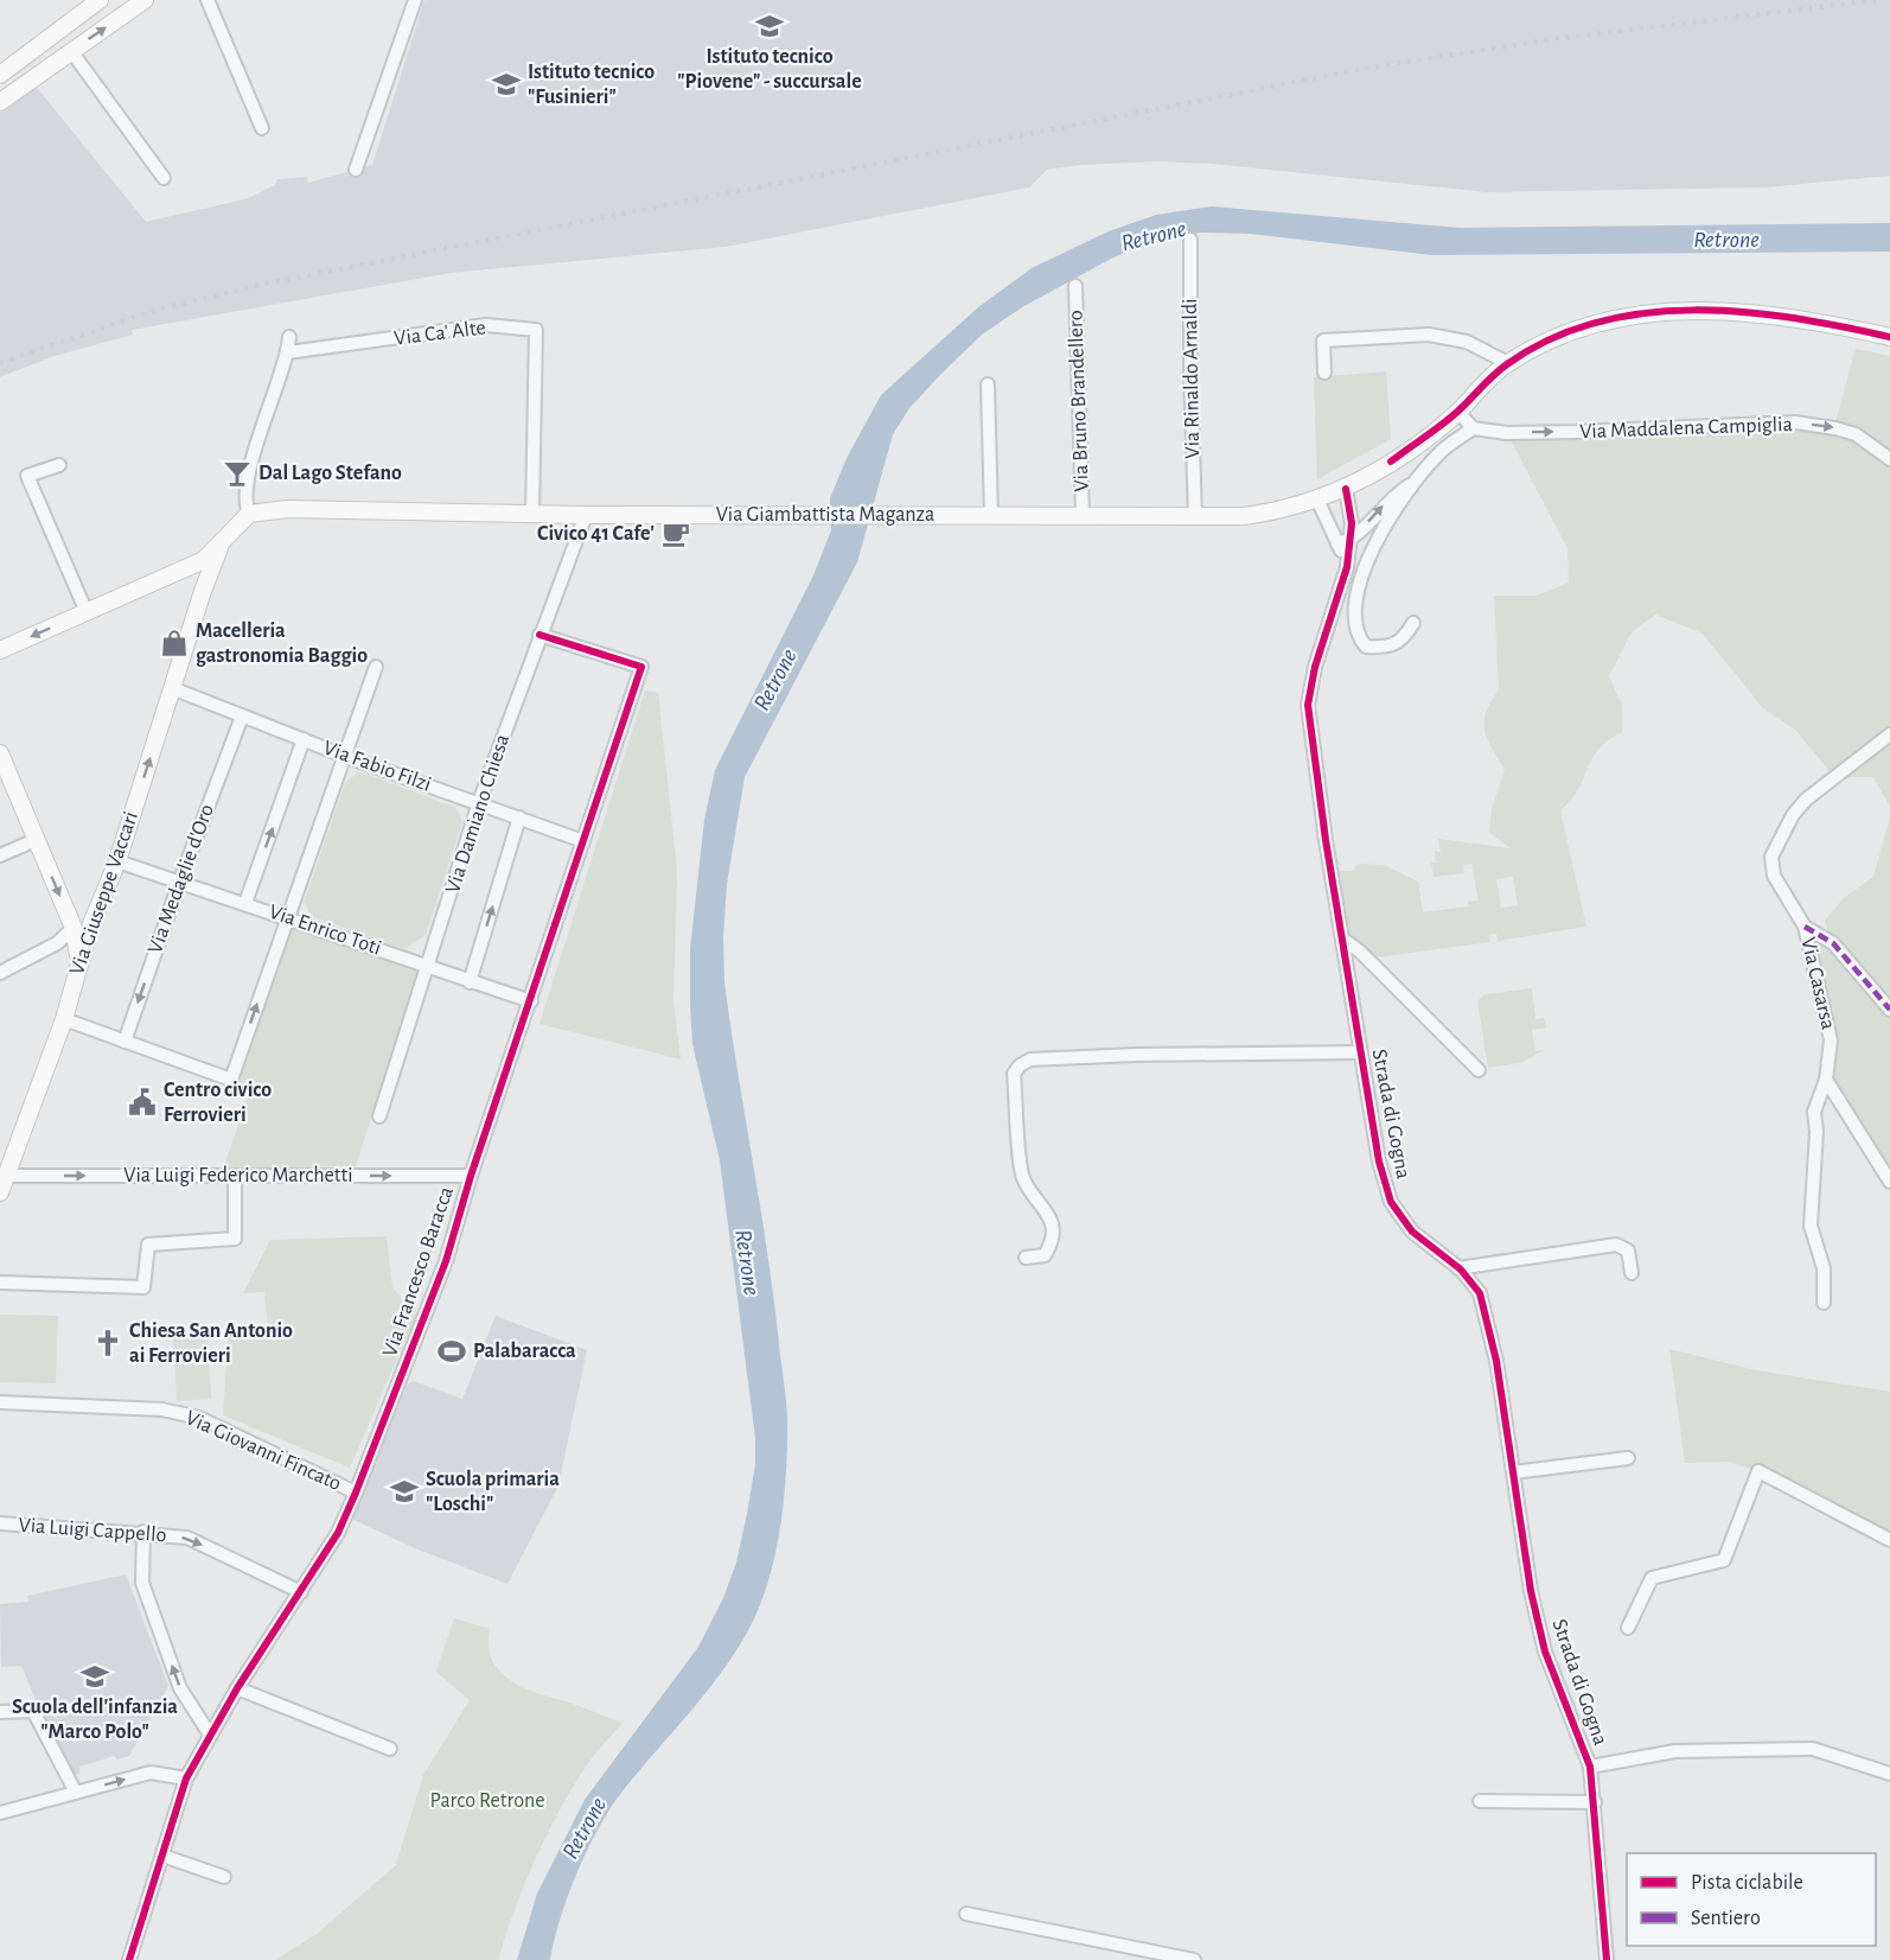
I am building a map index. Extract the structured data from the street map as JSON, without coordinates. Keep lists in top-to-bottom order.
{
  "streets": {
    "street": [
      "Via Ca' Alte",
      "Via Rinaldo Arnaldi",
      "Via Bruno Brandellero",
      "Via Maddalena Campiglia",
      "Via Giambattista Maganza",
      "Via Fabio Filzi",
      "Via Damiano Chiesa",
      "Via Medaglie d'Oro",
      "Via Giuseppe Vaccari",
      "Via Enrico Toti",
      "Via Casarsa",
      "Strada di Gogna",
      "Via Luigi Federico Marchetti",
      "Via Francesco Baracca",
      "Via Giovanni Fincato",
      "Via Luigi Cappello"
    ]
  },
  "crossings": [
    ["Via Ca' Alte", "Via Giambattista Maganza"],
    ["Via Rinaldo Arnaldi", "Via Giambattista Maganza"],
    ["Via Bruno Brandellero", "Via Giambattista Maganza"],
    ["Via Giambattista Maganza", "Via Damiano Chiesa"],
    ["Via Giambattista Maganza", "Strada di Gogna"],
    ["Via Fabio Filzi", "Via Damiano Chiesa"],
    ["Via Fabio Filzi", "Via Medaglie d'Oro"],
    ["Via Fabio Filzi", "Via Giuseppe Vaccari"],
    ["Via Fabio Filzi", "Via Francesco Baracca"],
    ["Via Damiano Chiesa", "Via Enrico Toti"],
    ["Via Damiano Chiesa", "Via Francesco Baracca"],
    ["Via Medaglie d'Oro", "Via Enrico Toti"],
    ["Via Giuseppe Vaccari", "Via Enrico Toti"],
    ["Via Giuseppe Vaccari", "Via Luigi Federico Marchetti"],
    ["Via Enrico Toti", "Via Francesco Baracca"],
    ["Via Luigi Federico Marchetti", "Via Francesco Baracca"],
    ["Via Francesco Baracca", "Via Giovanni Fincato"],
    ["Via Francesco Baracca", "Via Luigi Cappello"]
  ],
  "one_way": [
    "Via Maddalena Campiglia",
    "Via Medaglie d'Oro",
    "Via Luigi Federico Marchetti",
    "Via Luigi Cappello"
  ],
  "water": ["Retrone"],
  "parks": ["Parco Retrone"],
  "places": {
    "school or university": [
      "Istituto tecnico \"Piovene\" - succursale",
      "Istituto tecnico \"Fusinieri\"",
      "Scuola primaria \"Loschi\"",
      "Scuola dell'infanzia \"Marco Polo\""
    ],
    "bar": ["Dal Lago Stefano"],
    "cafe": ["Civico 41 Cafe'"],
    "shop": ["Macelleria gastronomia Baggio"],
    "public building": ["Centro civico Ferrovieri"],
    "church": ["Chiesa San Antonio ai Ferrovieri"],
    "sports": ["Palabaracca"]
  },
  "legend": ["Pista ciclabile", "Sentiero"]
}
